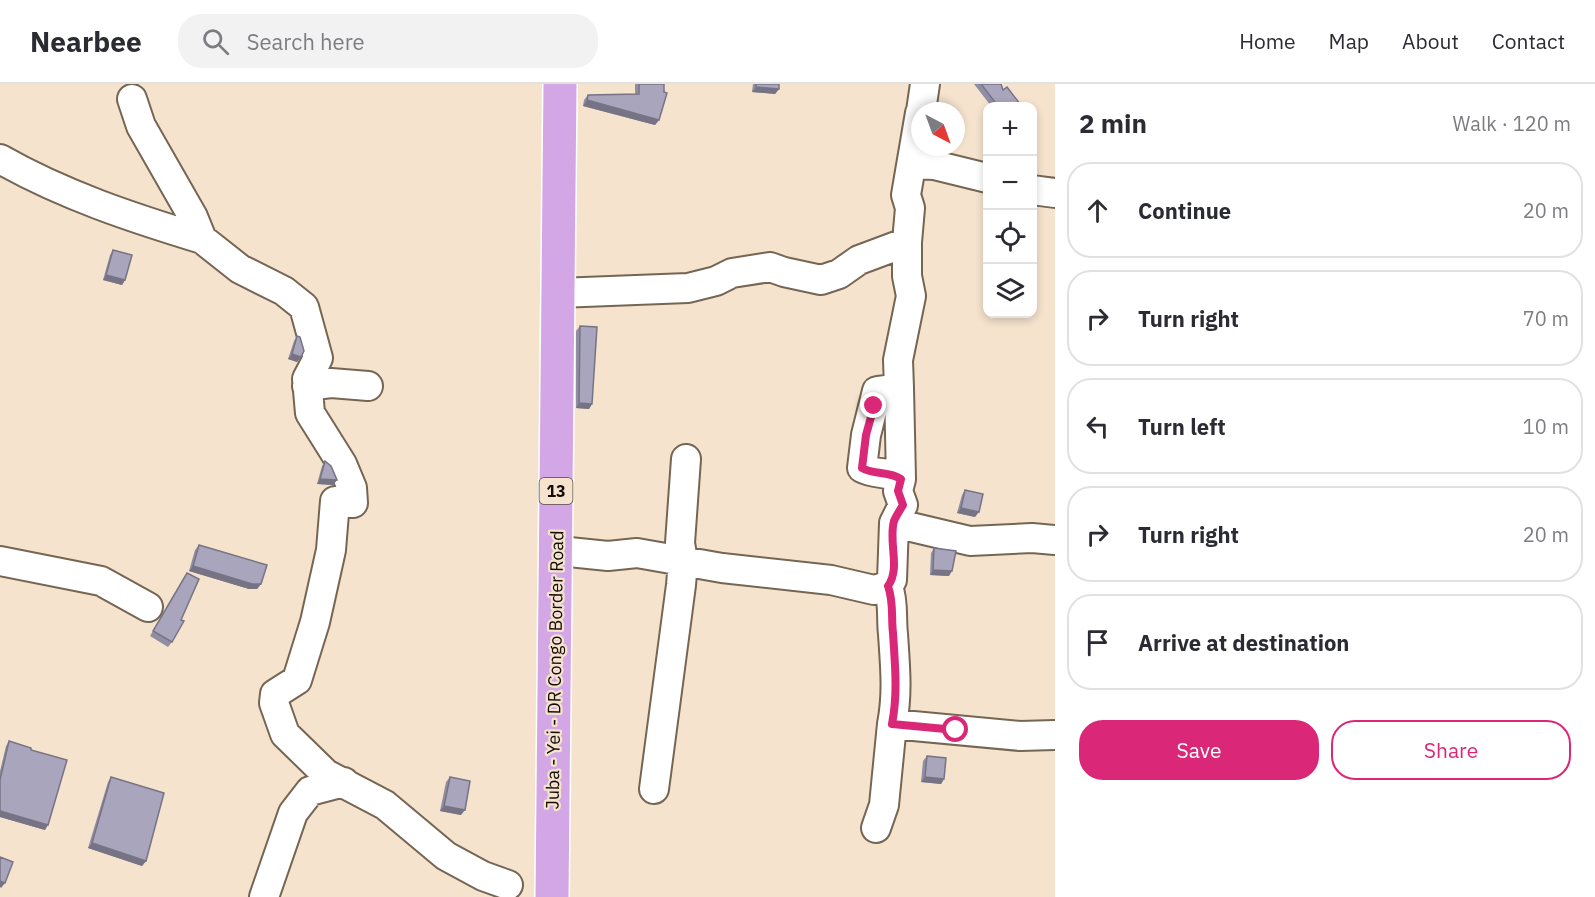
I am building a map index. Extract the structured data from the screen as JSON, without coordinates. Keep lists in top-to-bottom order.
{
  "streets": {
    "main road": ["13", "Juba - Yei - DR Congo Border Road"]
  },
  "north": "bottom right",
  "page": {
    "header": "Nearbee",
    "search": "Search here",
    "nav": [
      "Home",
      "Map",
      "About",
      "Contact"
    ],
    "heading": ["2 min", "Walk · 120 m"],
    "map_buttons": ["+", "−"],
    "list": [
      ["Continue", "20 m"],
      ["Turn right", "70 m"],
      ["Turn left", "10 m"],
      ["Turn right", "20 m"],
      "Arrive at destination"
    ],
    "buttons": ["Save", "Share"]
  }
}
